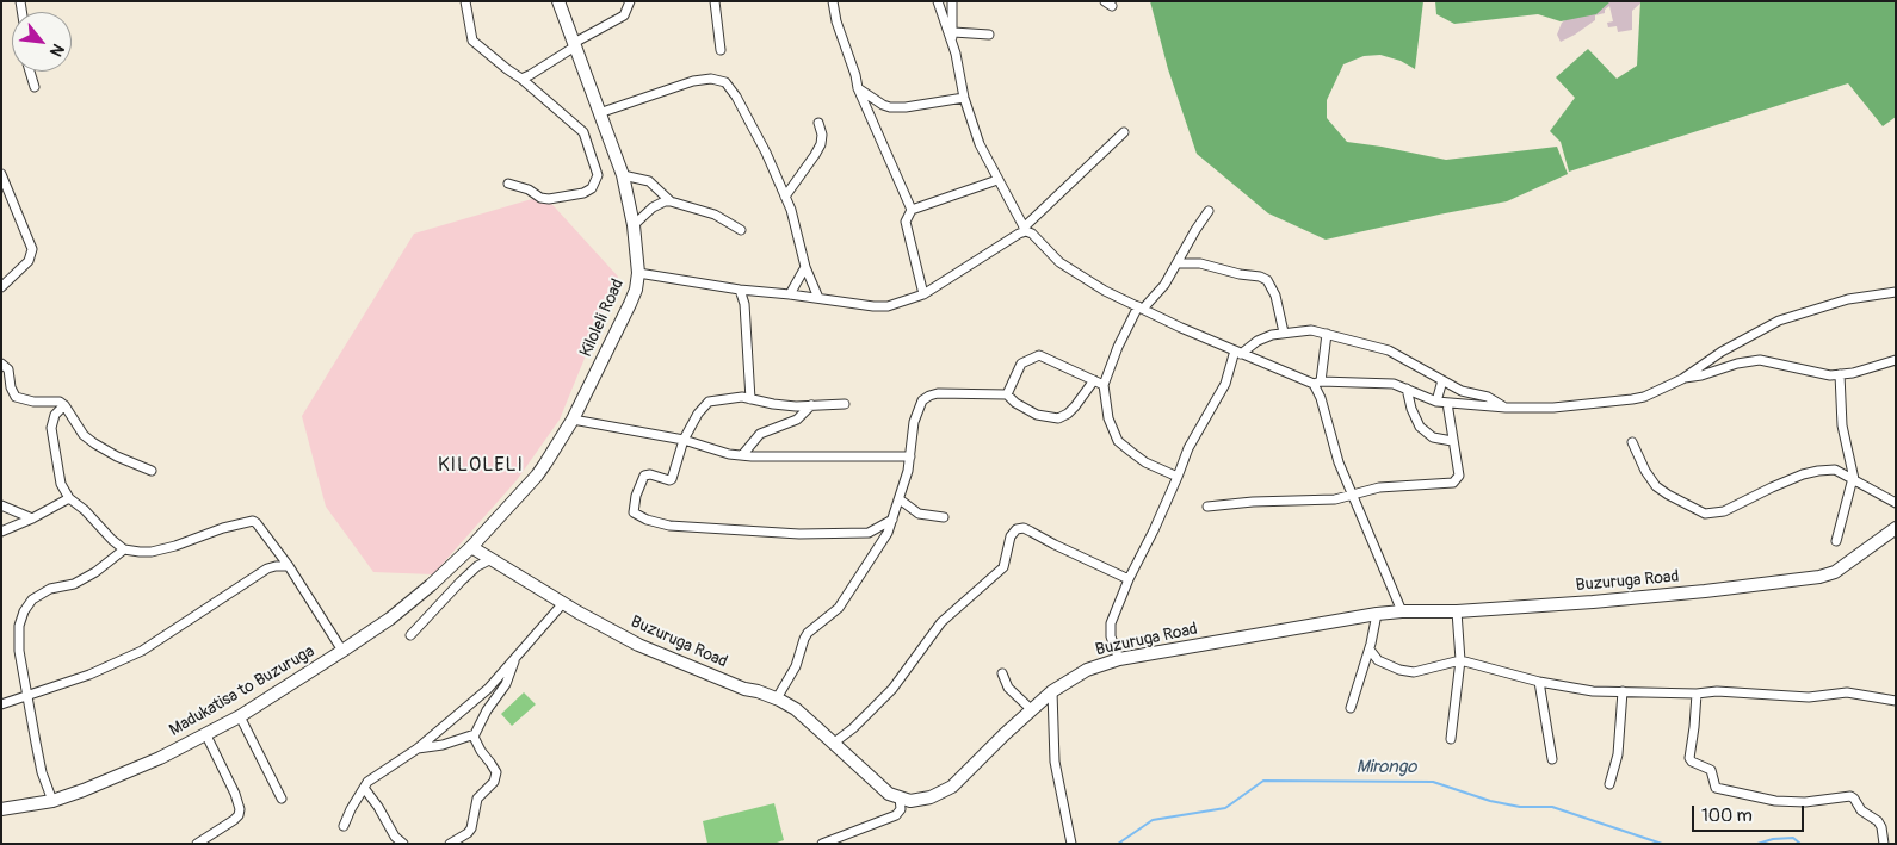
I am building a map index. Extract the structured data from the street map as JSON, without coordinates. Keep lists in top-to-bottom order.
{
  "streets": {
    "main road": ["Kiloleli Road", "Buzuruga Road", "Madukatisa to Buzuruga"]
  },
  "crossings": [
    ["Kiloleli Road", "Buzuruga Road"],
    ["Kiloleli Road", "Madukatisa to Buzuruga"],
    ["Buzuruga Road", "Madukatisa to Buzuruga"]
  ],
  "districts": ["KILOLELI"],
  "water": ["Mirongo"],
  "scale_bar": "100 m",
  "north": "bottom right"
}
